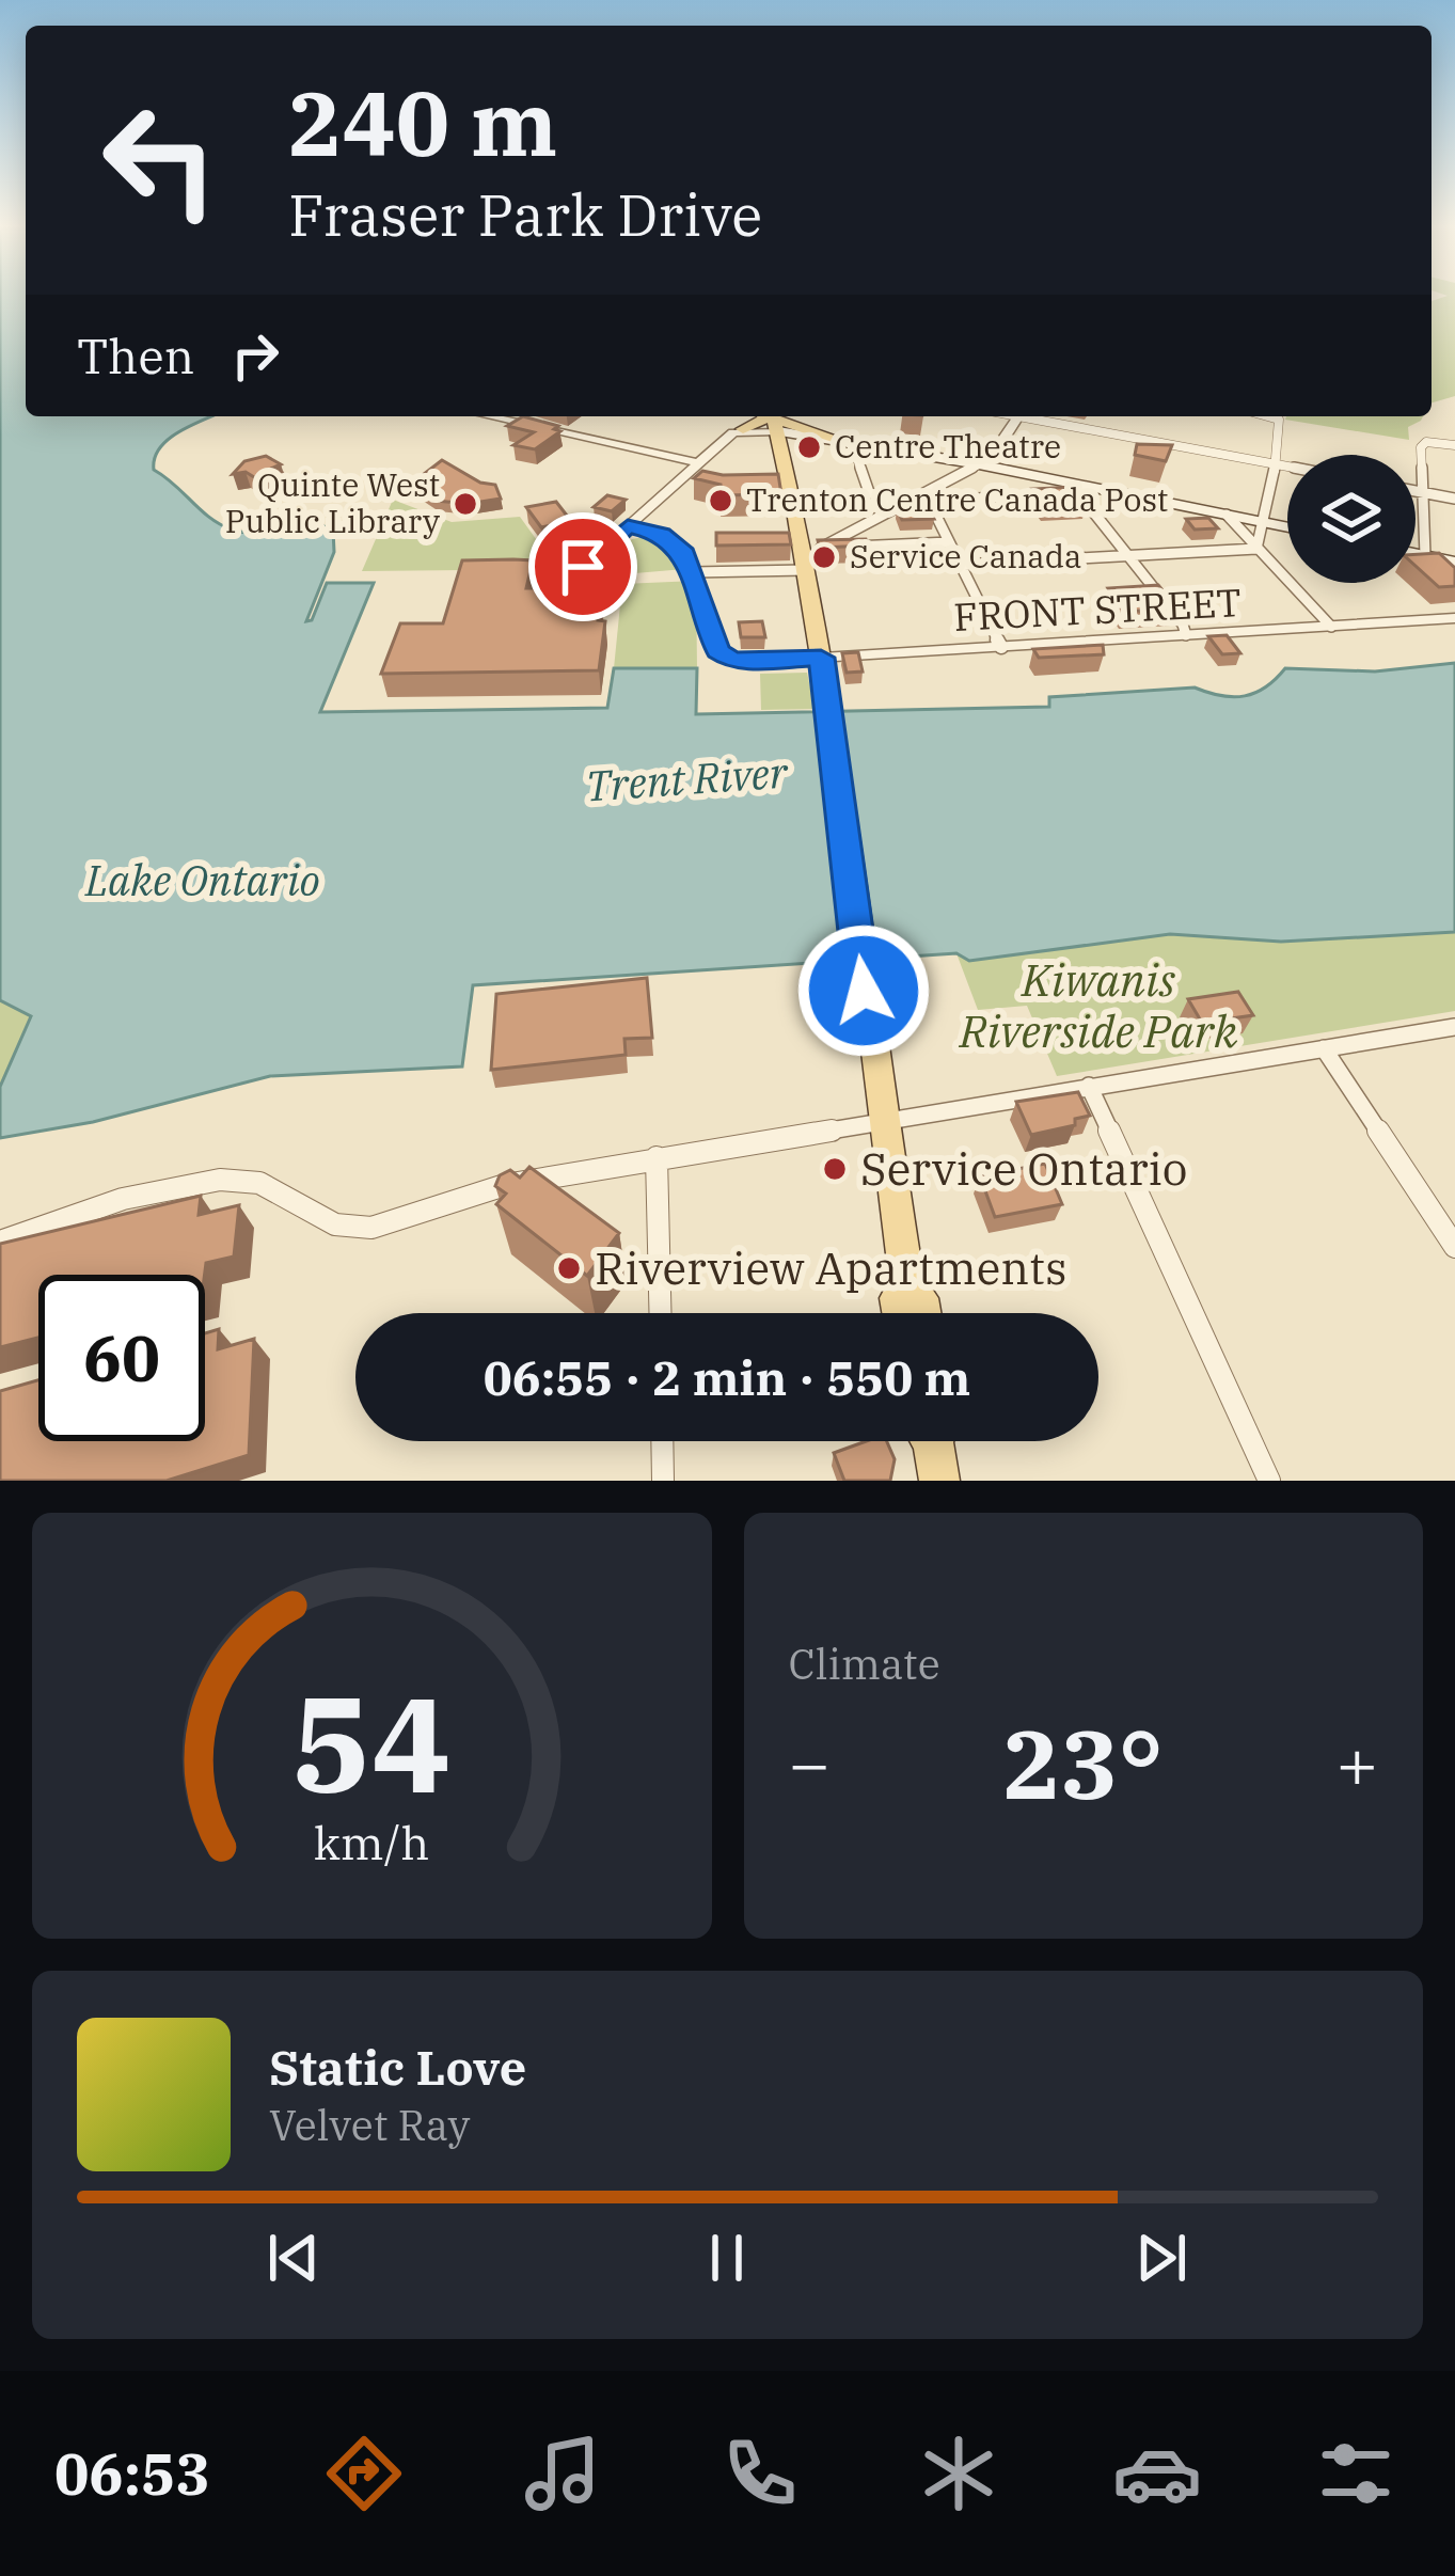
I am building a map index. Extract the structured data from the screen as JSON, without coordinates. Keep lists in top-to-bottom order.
{
  "streets": {
    "street": ["FRONT STREET"]
  },
  "water": ["Trent River", "Lake Ontario"],
  "parks": ["Kiwanis Riverside Park"],
  "places": [
    "Centre Theatre",
    "Trenton Centre Canada Post",
    "Quinte West Public Library",
    "Service Canada",
    "Service Ontario",
    "Riverview Apartments"
  ],
  "page": {
    "turn": ["240 m", "Fraser Park Drive"],
    "then": "Then",
    "limit": "60",
    "trip": "06:55 · 2 min · 550 m",
    "tile": "Climate",
    "heat": ["−", "23°", "+"],
    "song": ["Static Love", "Velvet Ray"],
    "tabs": "06:53",
    "gauge": ["54", "km/h"]
  }
}
